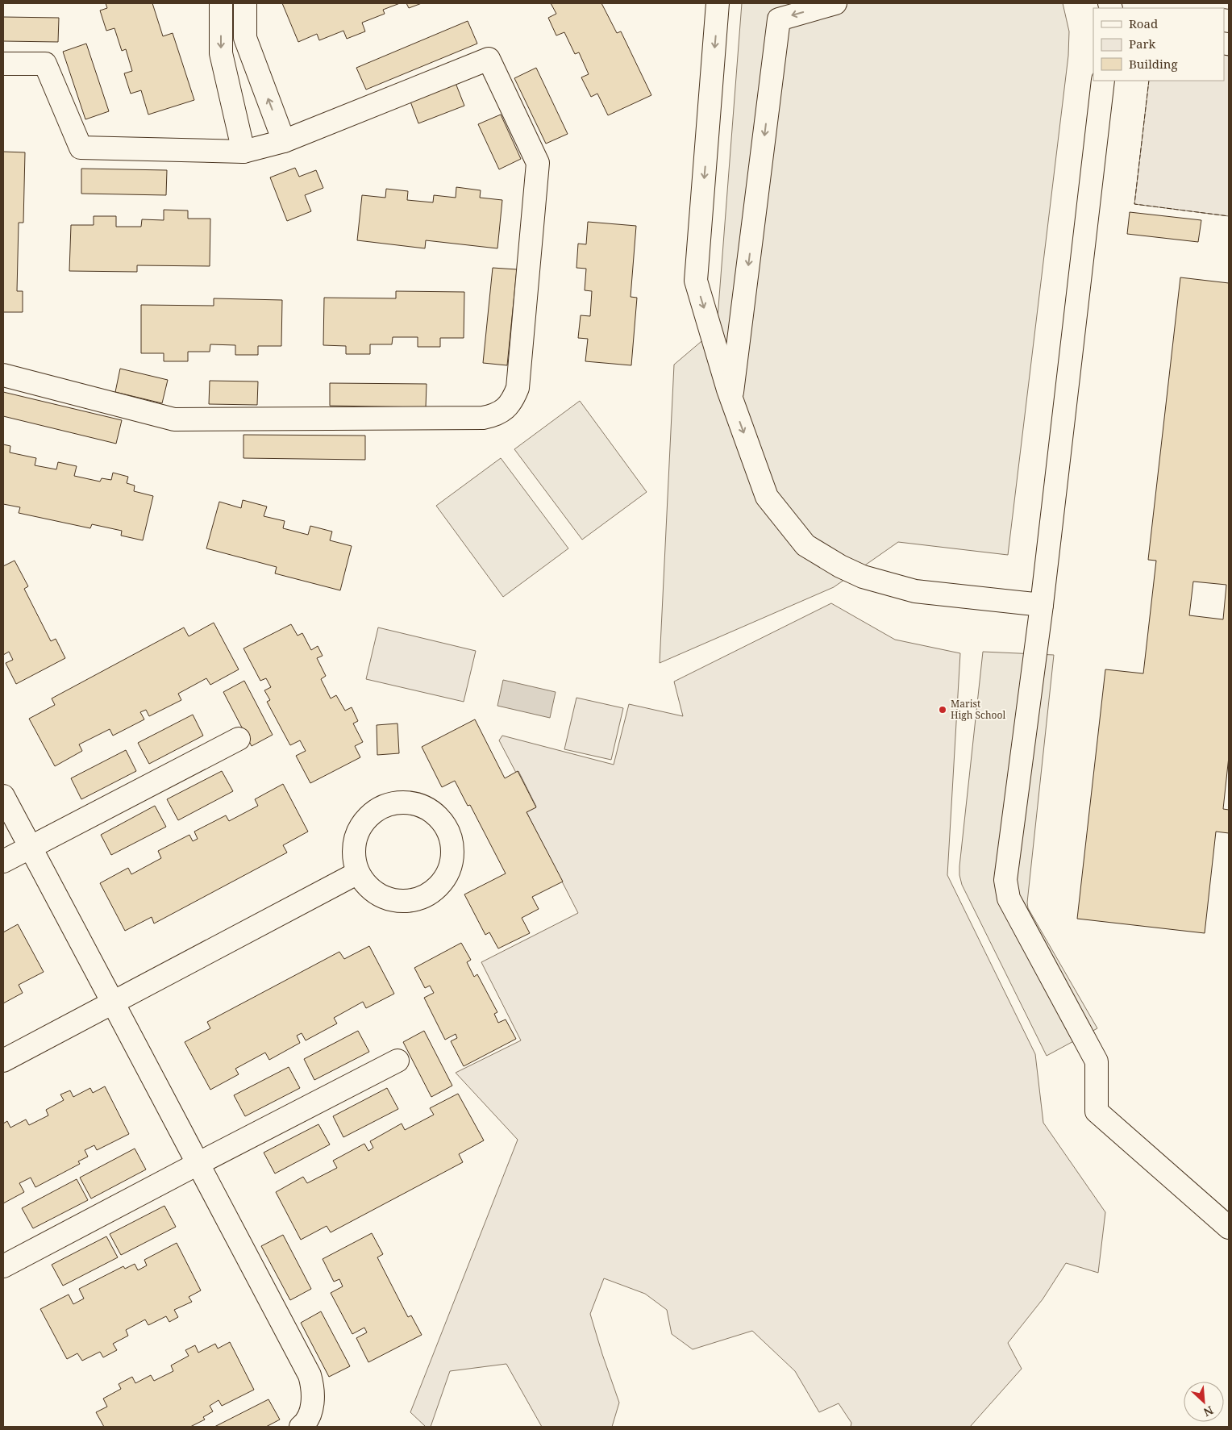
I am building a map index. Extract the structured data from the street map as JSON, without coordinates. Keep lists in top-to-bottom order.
{
  "places": ["Marist High School"],
  "legend": ["Road", "Park", "Building"],
  "north": "bottom right"
}
